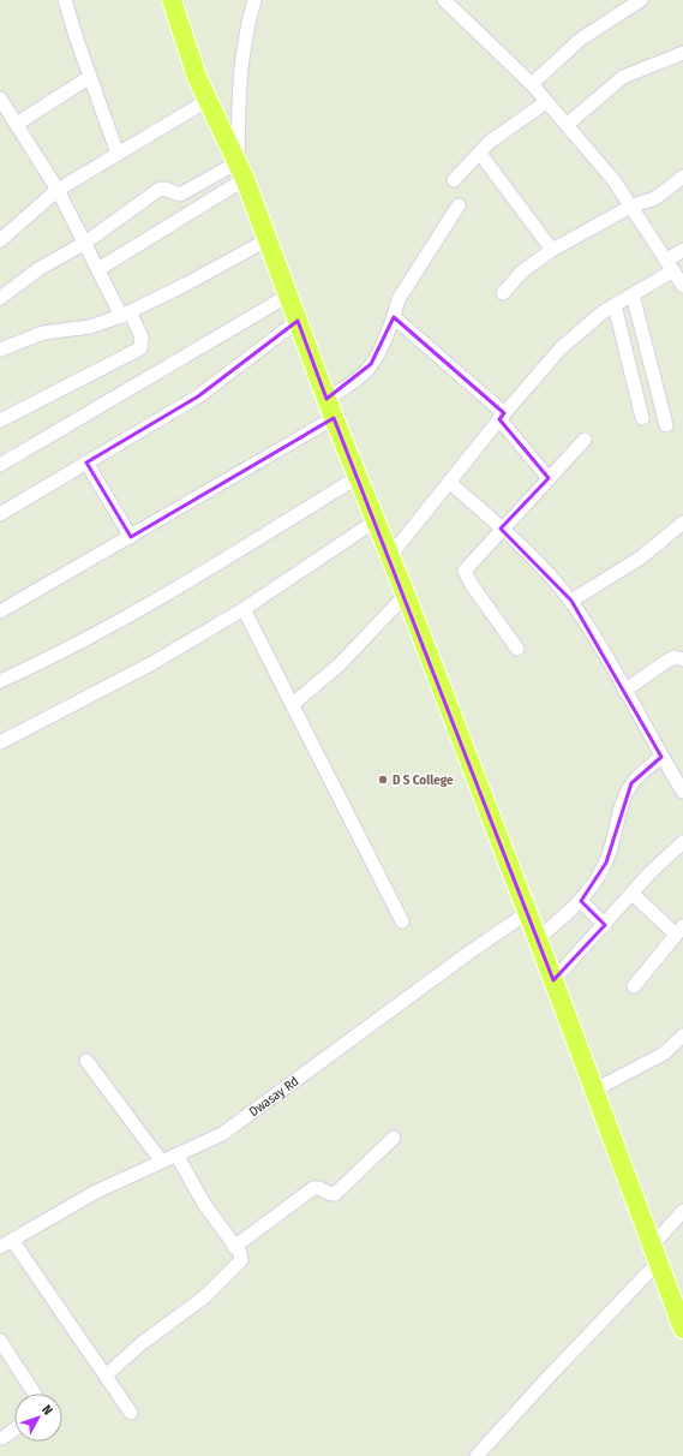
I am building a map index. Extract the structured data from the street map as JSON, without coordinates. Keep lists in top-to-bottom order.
{
  "streets": {
    "street": ["Dwasay Rd"]
  },
  "places": ["D S College"],
  "north": "top right"
}
